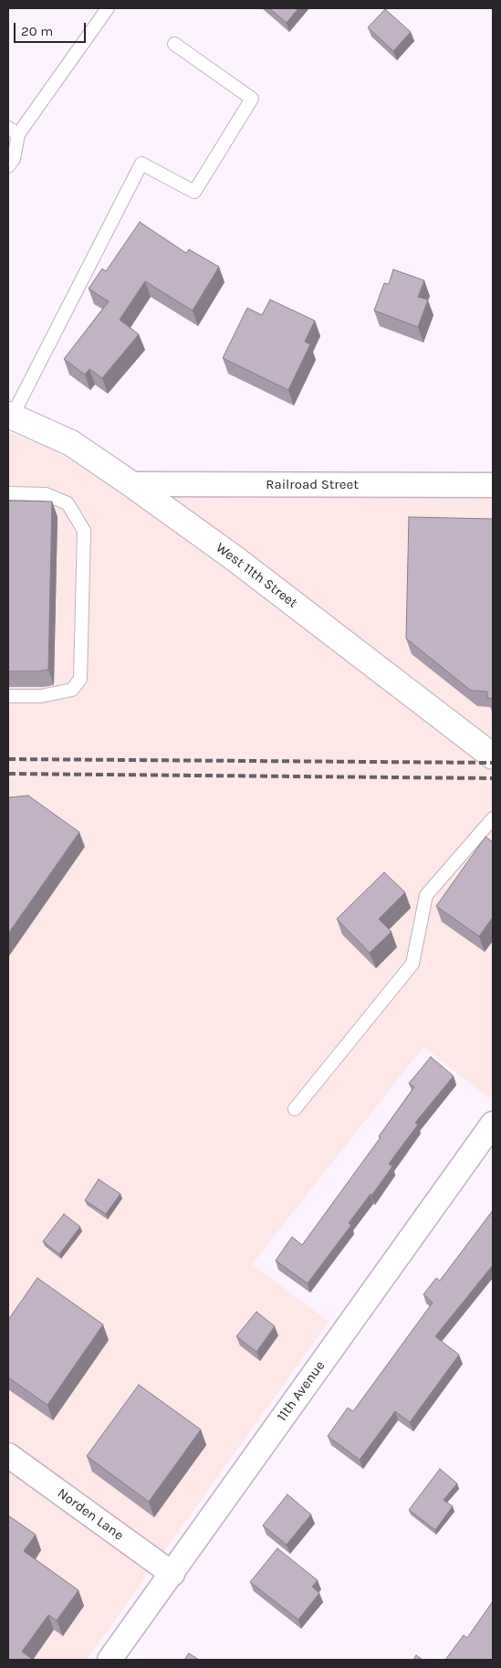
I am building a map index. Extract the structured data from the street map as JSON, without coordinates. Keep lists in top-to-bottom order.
{
  "streets": {
    "street": [
      "Railroad Street",
      "West 11th Street",
      "11th Avenue",
      "Norden Lane"
    ]
  },
  "crossings": [
    ["Railroad Street", "West 11th Street"],
    ["11th Avenue", "Norden Lane"]
  ],
  "scale_bar": "20 m"
}
